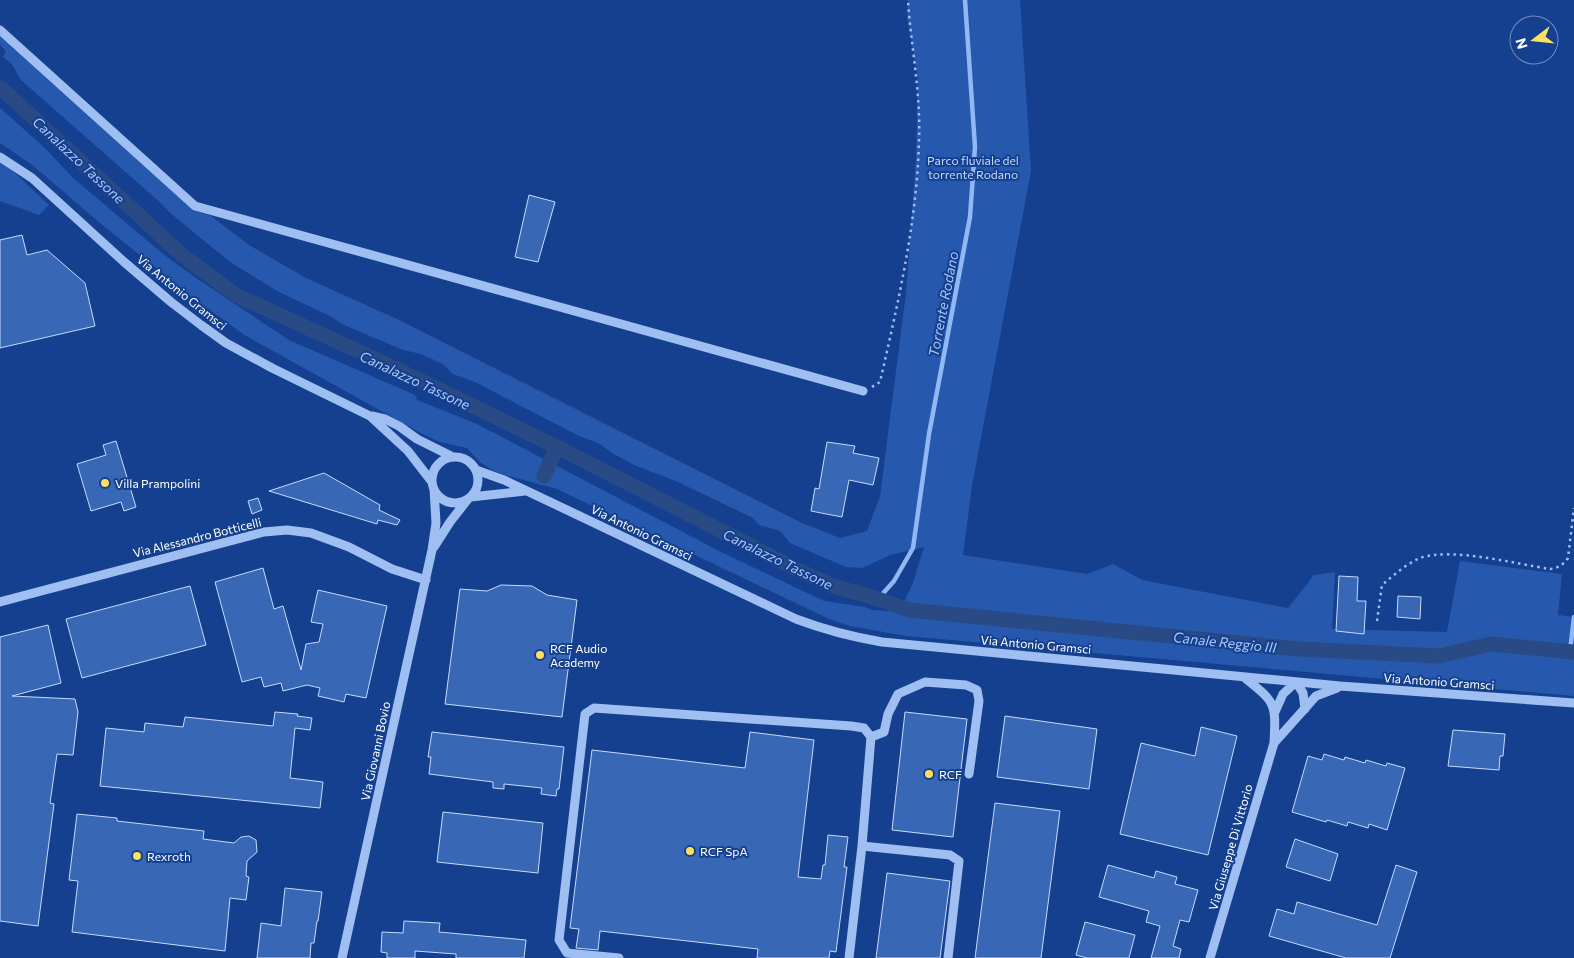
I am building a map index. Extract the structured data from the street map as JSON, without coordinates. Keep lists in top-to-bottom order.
{
  "streets": {
    "street": [
      "Via Antonio Gramsci",
      "Via Alessandro Botticelli",
      "Via Giovanni Bovio",
      "Via Giuseppe Di Vittorio"
    ]
  },
  "crossings": [
    ["Via Antonio Gramsci", "Via Giovanni Bovio"],
    ["Via Antonio Gramsci", "Via Giuseppe Di Vittorio"],
    ["Via Alessandro Botticelli", "Via Giovanni Bovio"]
  ],
  "water": ["Canalazzo Tassone", "Torrente Rodano", "Canale Reggio III"],
  "parks": ["Parco fluviale del torrente Rodano"],
  "places": [
    "Villa Prampolini",
    "RCF Audio Academy",
    "RCF",
    "RCF SpA",
    "Rexroth"
  ],
  "north": "left"
}
